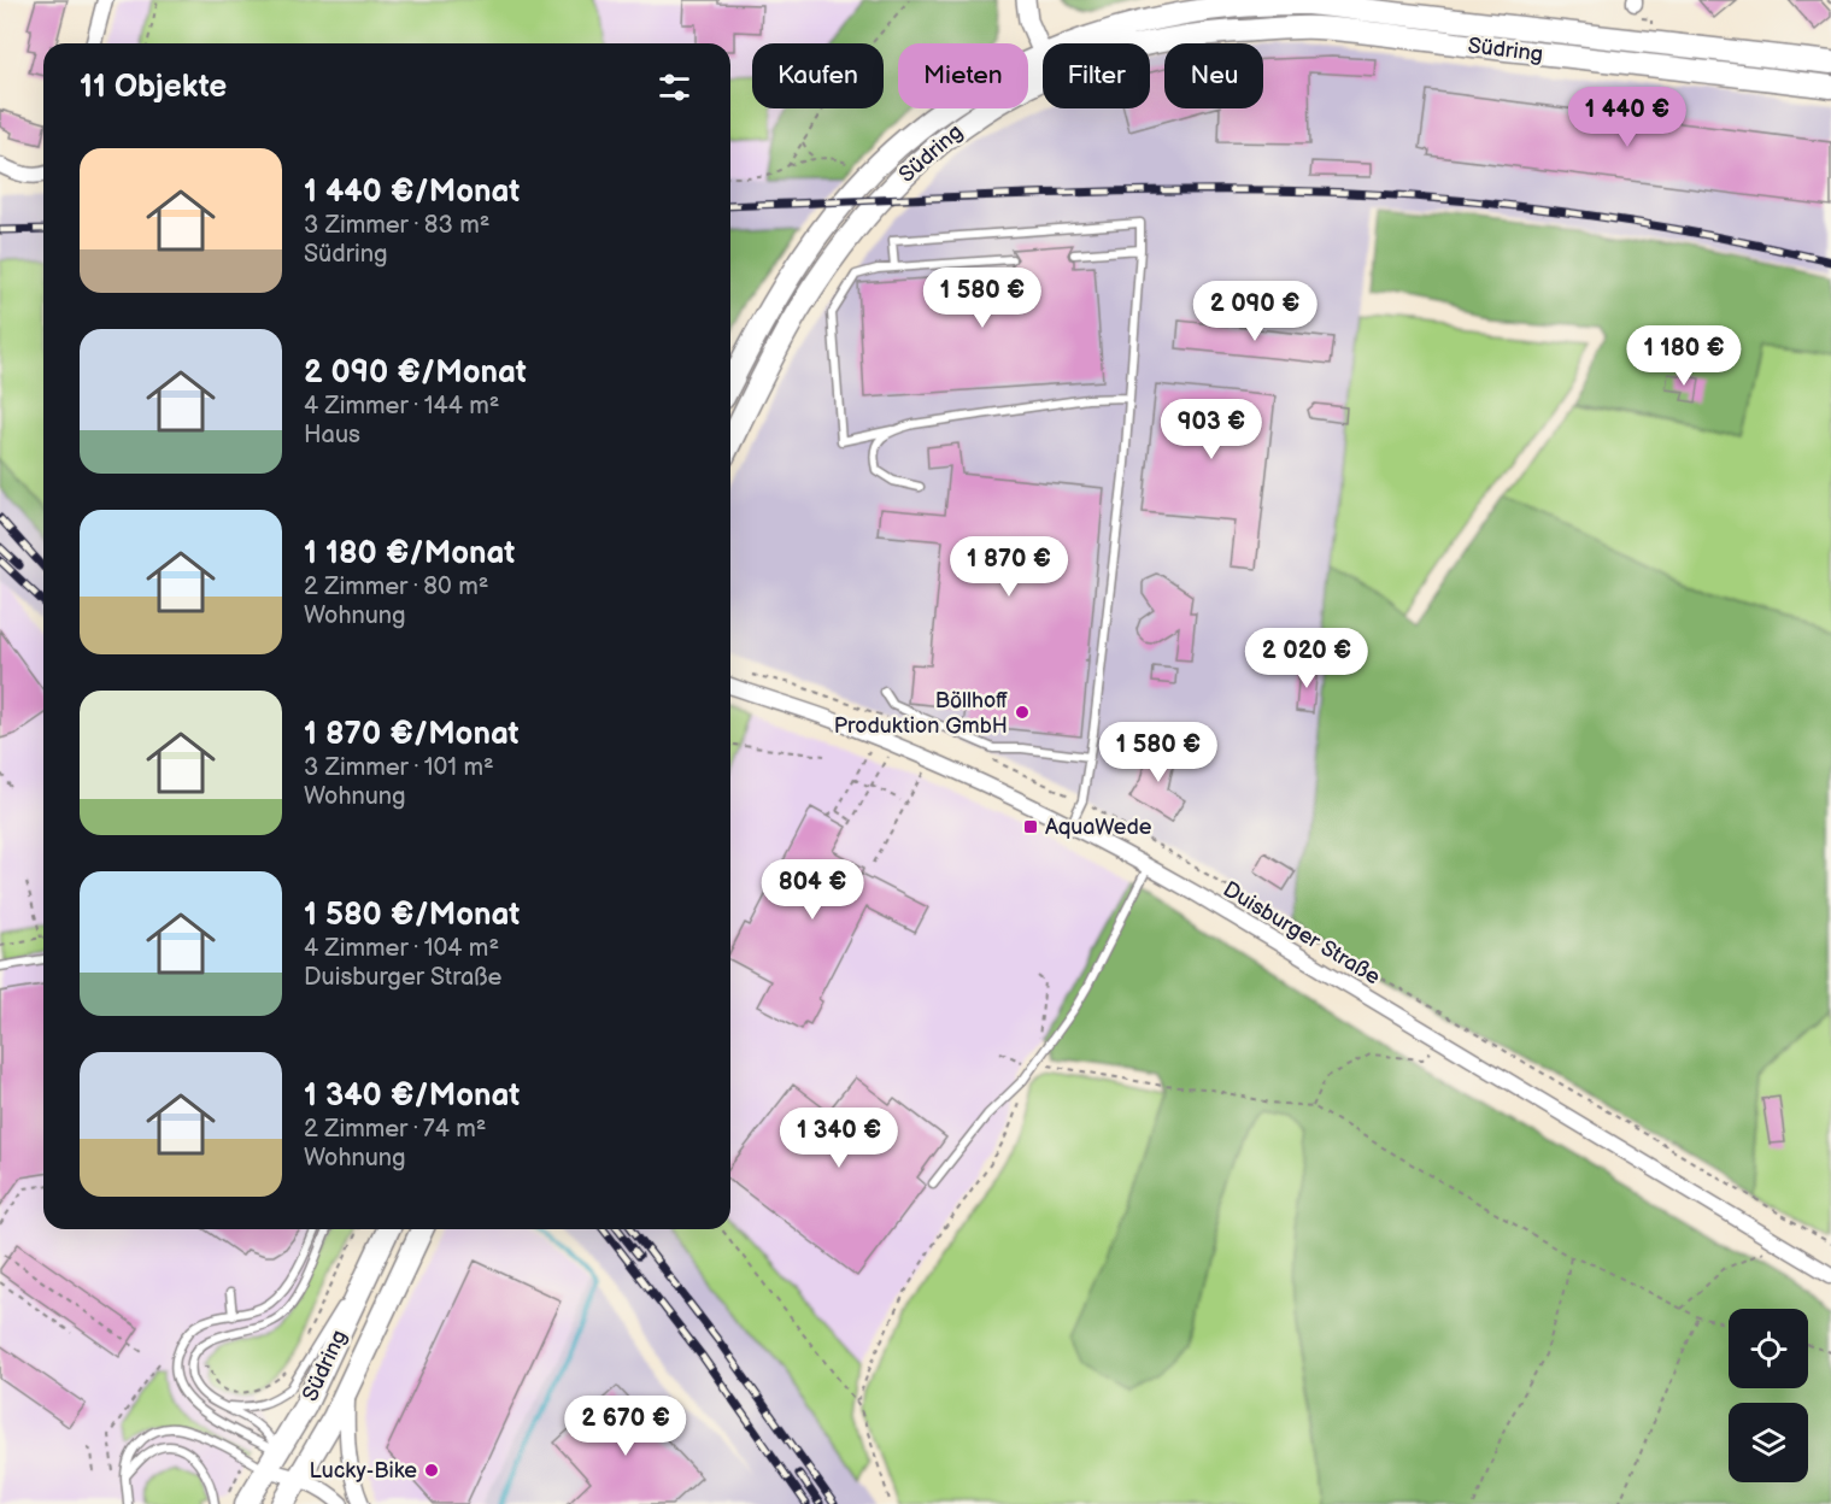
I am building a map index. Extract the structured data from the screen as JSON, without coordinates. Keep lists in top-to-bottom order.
{
  "streets": {
    "main road": ["Südring"],
    "street": ["Duisburger Straße"]
  },
  "places": {
    "other": ["Böllhoff Produktion GmbH", "Lucky-Bike"],
    "transit": ["AquaWede"]
  },
  "page": {
    "chip": [
      "Kaufen",
      "Mieten",
      "Filter",
      "Neu"
    ],
    "heading": "11 Objekte",
    "price": [
      "1 440 €",
      "1 580 €",
      "2 090 €",
      "1 180 €",
      "903 €",
      "1 870 €",
      "2 020 €",
      "1 580 €",
      "804 €",
      "1 340 €",
      "2 670 €"
    ],
    "list": [
      {
        "name": "1 440 €/Monat",
        "note": "3 Zimmer · 83 m² · Südring"
      },
      {
        "name": "2 090 €/Monat",
        "note": "4 Zimmer · 144 m² · Haus"
      },
      {
        "name": "1 180 €/Monat",
        "note": "2 Zimmer · 80 m² · Wohnung"
      },
      {
        "name": "1 870 €/Monat",
        "note": "3 Zimmer · 101 m² · Wohnung"
      },
      {
        "name": "1 580 €/Monat",
        "note": "4 Zimmer · 104 m² · Duisburger Straße"
      },
      {
        "name": "1 340 €/Monat",
        "note": "2 Zimmer · 74 m² · Wohnung"
      }
    ]
  }
}
